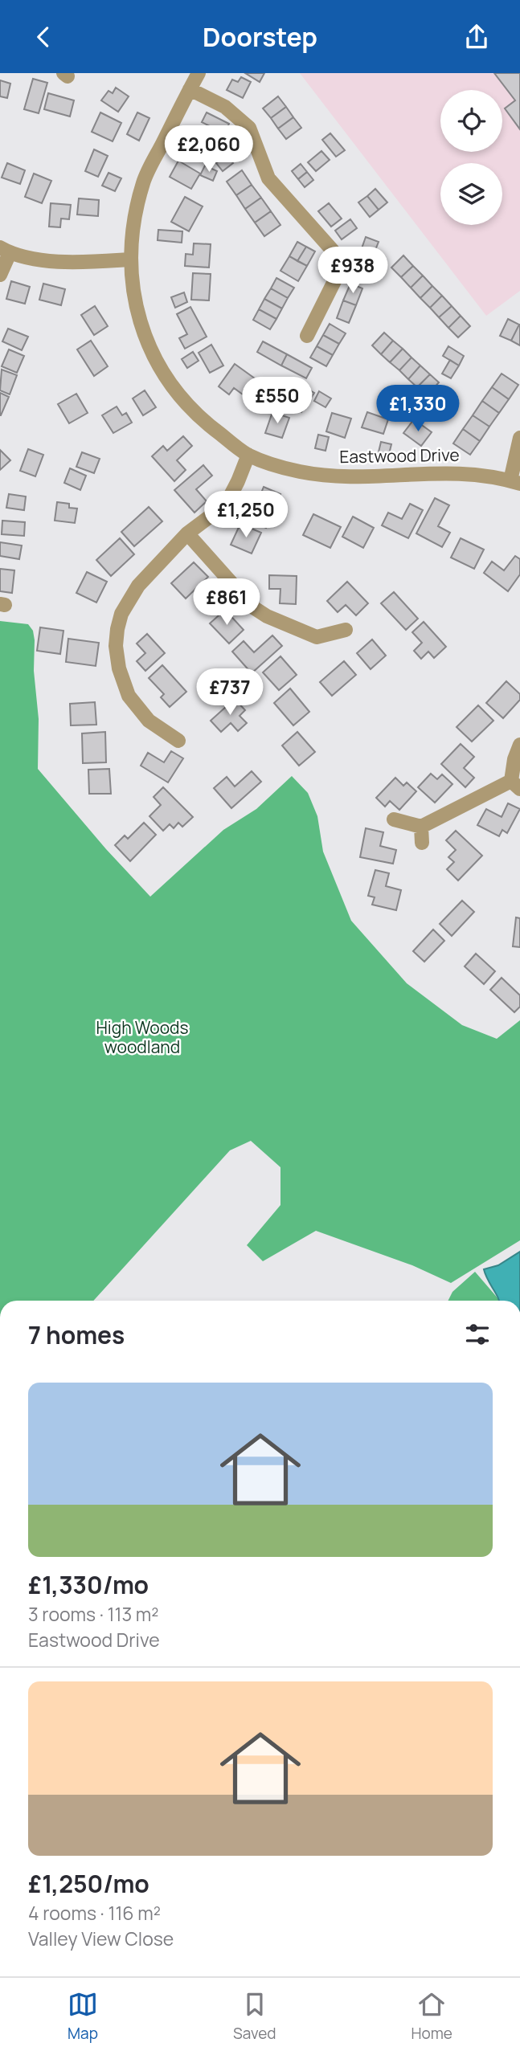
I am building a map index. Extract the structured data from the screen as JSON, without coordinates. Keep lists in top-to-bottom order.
{
  "streets": {
    "street": ["Eastwood Drive"]
  },
  "parks": ["High Woods woodland"],
  "page": {
    "header": "Doorstep",
    "price": [
      "£2,060",
      "£938",
      "£550",
      "£1,330",
      "£1,250",
      "£861",
      "£737"
    ],
    "heading": "7 homes",
    "list": [
      {
        "name": "£1,330/mo",
        "note": "3 rooms · 113 m² · Eastwood Drive"
      },
      {
        "name": "£1,250/mo",
        "note": "4 rooms · 116 m² · Valley View Close"
      }
    ],
    "tabs": ["Map", "Saved", "Home"]
  }
}
